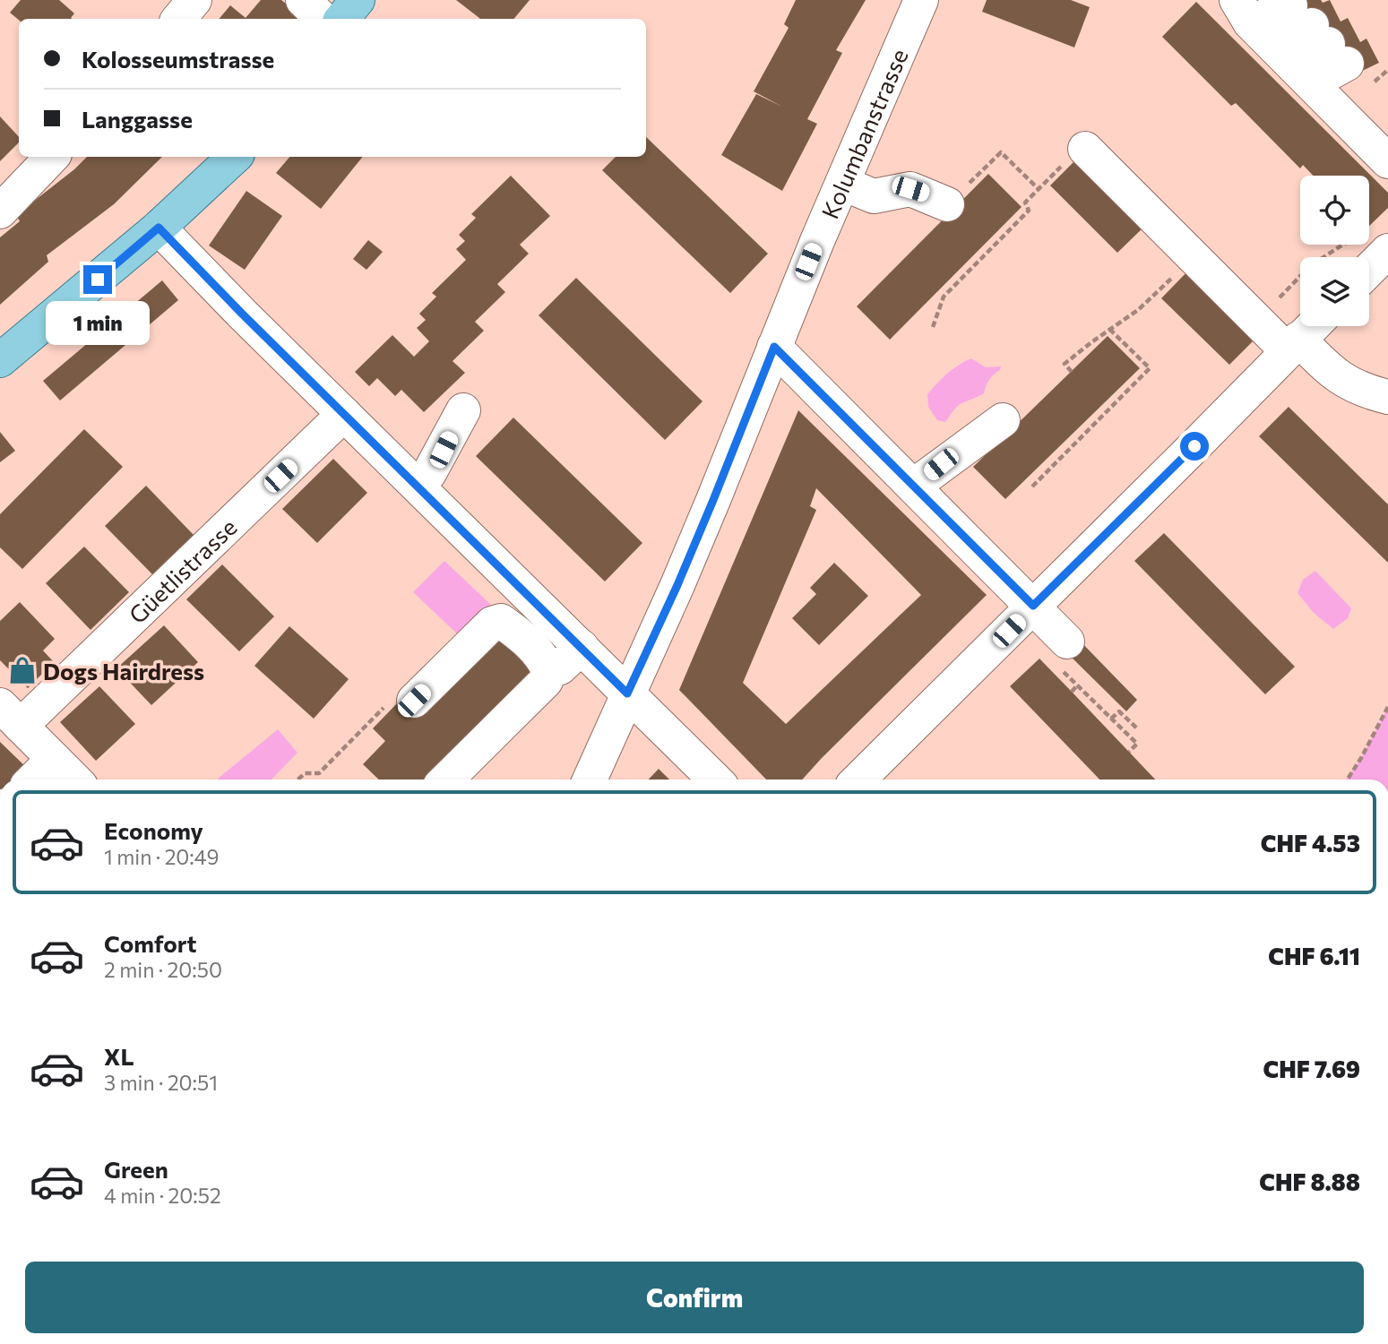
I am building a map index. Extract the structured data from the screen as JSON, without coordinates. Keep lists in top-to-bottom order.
{
  "streets": {
    "street": ["Kolumbanstrasse", "Güetlistrasse"]
  },
  "places": {
    "shop": ["Dogs Hairdress"]
  },
  "page": {
    "banner": ["Kolosseumstrasse", "Langgasse"],
    "bubble": "1 min",
    "list": [
      {
        "name": "Economy",
        "note": "1 min · 20:49",
        "value": "CHF 4.53"
      },
      {
        "name": "Comfort",
        "note": "2 min · 20:50",
        "value": "CHF 6.11"
      },
      {
        "name": "XL",
        "note": "3 min · 20:51",
        "value": "CHF 7.69"
      },
      {
        "name": "Green",
        "note": "4 min · 20:52",
        "value": "CHF 8.88"
      }
    ],
    "buttons": "Confirm"
  }
}
